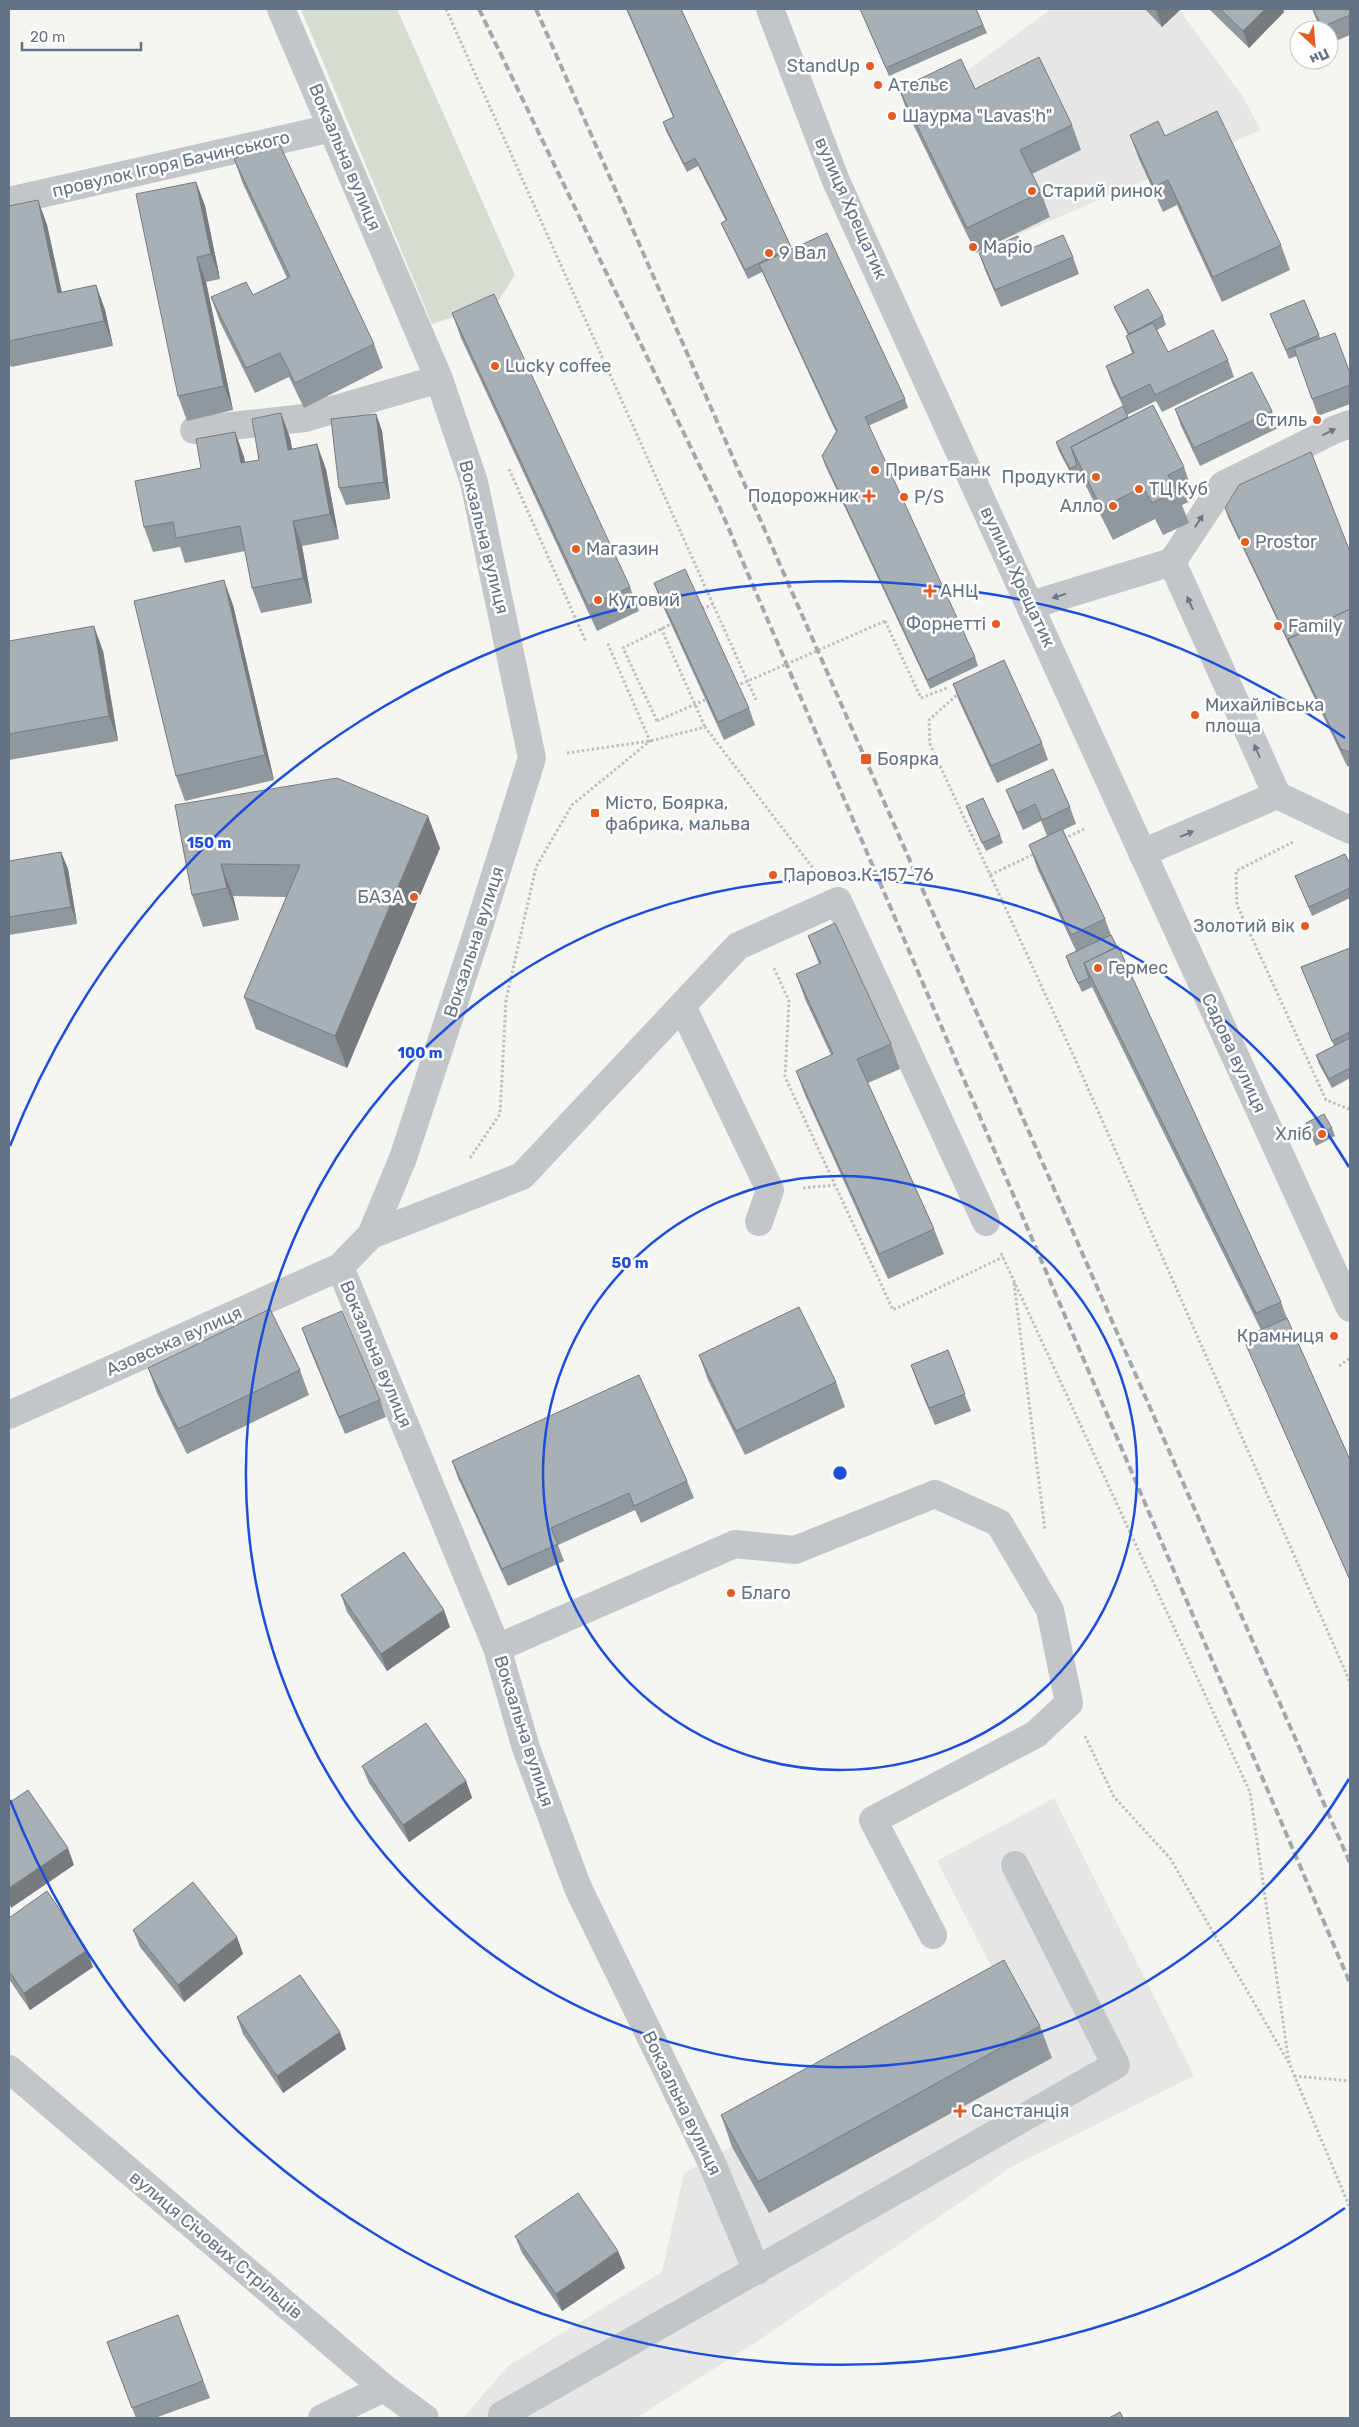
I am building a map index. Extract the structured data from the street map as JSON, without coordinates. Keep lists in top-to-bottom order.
{
  "streets": {
    "street": [
      "Вокзальна вулиця",
      "провулок Ігоря Бачинського",
      "вулиця Хрещатик",
      "Садова вулиця",
      "Азовська вулиця",
      "вулиця Січових Стрільців"
    ]
  },
  "crossings": [
    ["Вокзальна вулиця", "провулок Ігоря Бачинського"],
    ["Вокзальна вулиця", "Азовська вулиця"],
    ["вулиця Хрещатик", "Садова вулиця"]
  ],
  "places": {
    "other": [
      "StandUp",
      "Ательє",
      "Шаурма \"Lavas'h\"",
      "Старий ринок",
      "Маріо",
      "9 Вал",
      "Lucky coffee",
      "Стиль",
      "ПриватБанк",
      "Продукти",
      "ТЦ Куб",
      "P/S",
      "Алло",
      "Prostor",
      "Магазин",
      "Кутовий",
      "Форнетті",
      "Family",
      "Михайлівська площа",
      "Паровоз К-157-76",
      "БАЗА",
      "Золотий вік",
      "Гермес",
      "Хліб",
      "Крамниця",
      "Благо"
    ],
    "health": ["Подорожник", "АНЦ", "Санстанція"],
    "transit": ["Боярка", "Місто, Боярка, фабрика, мальва"]
  },
  "scale_bar": "20 m",
  "north": "bottom right",
  "rings": ["150 m", "100 m", "50 m"]
}
